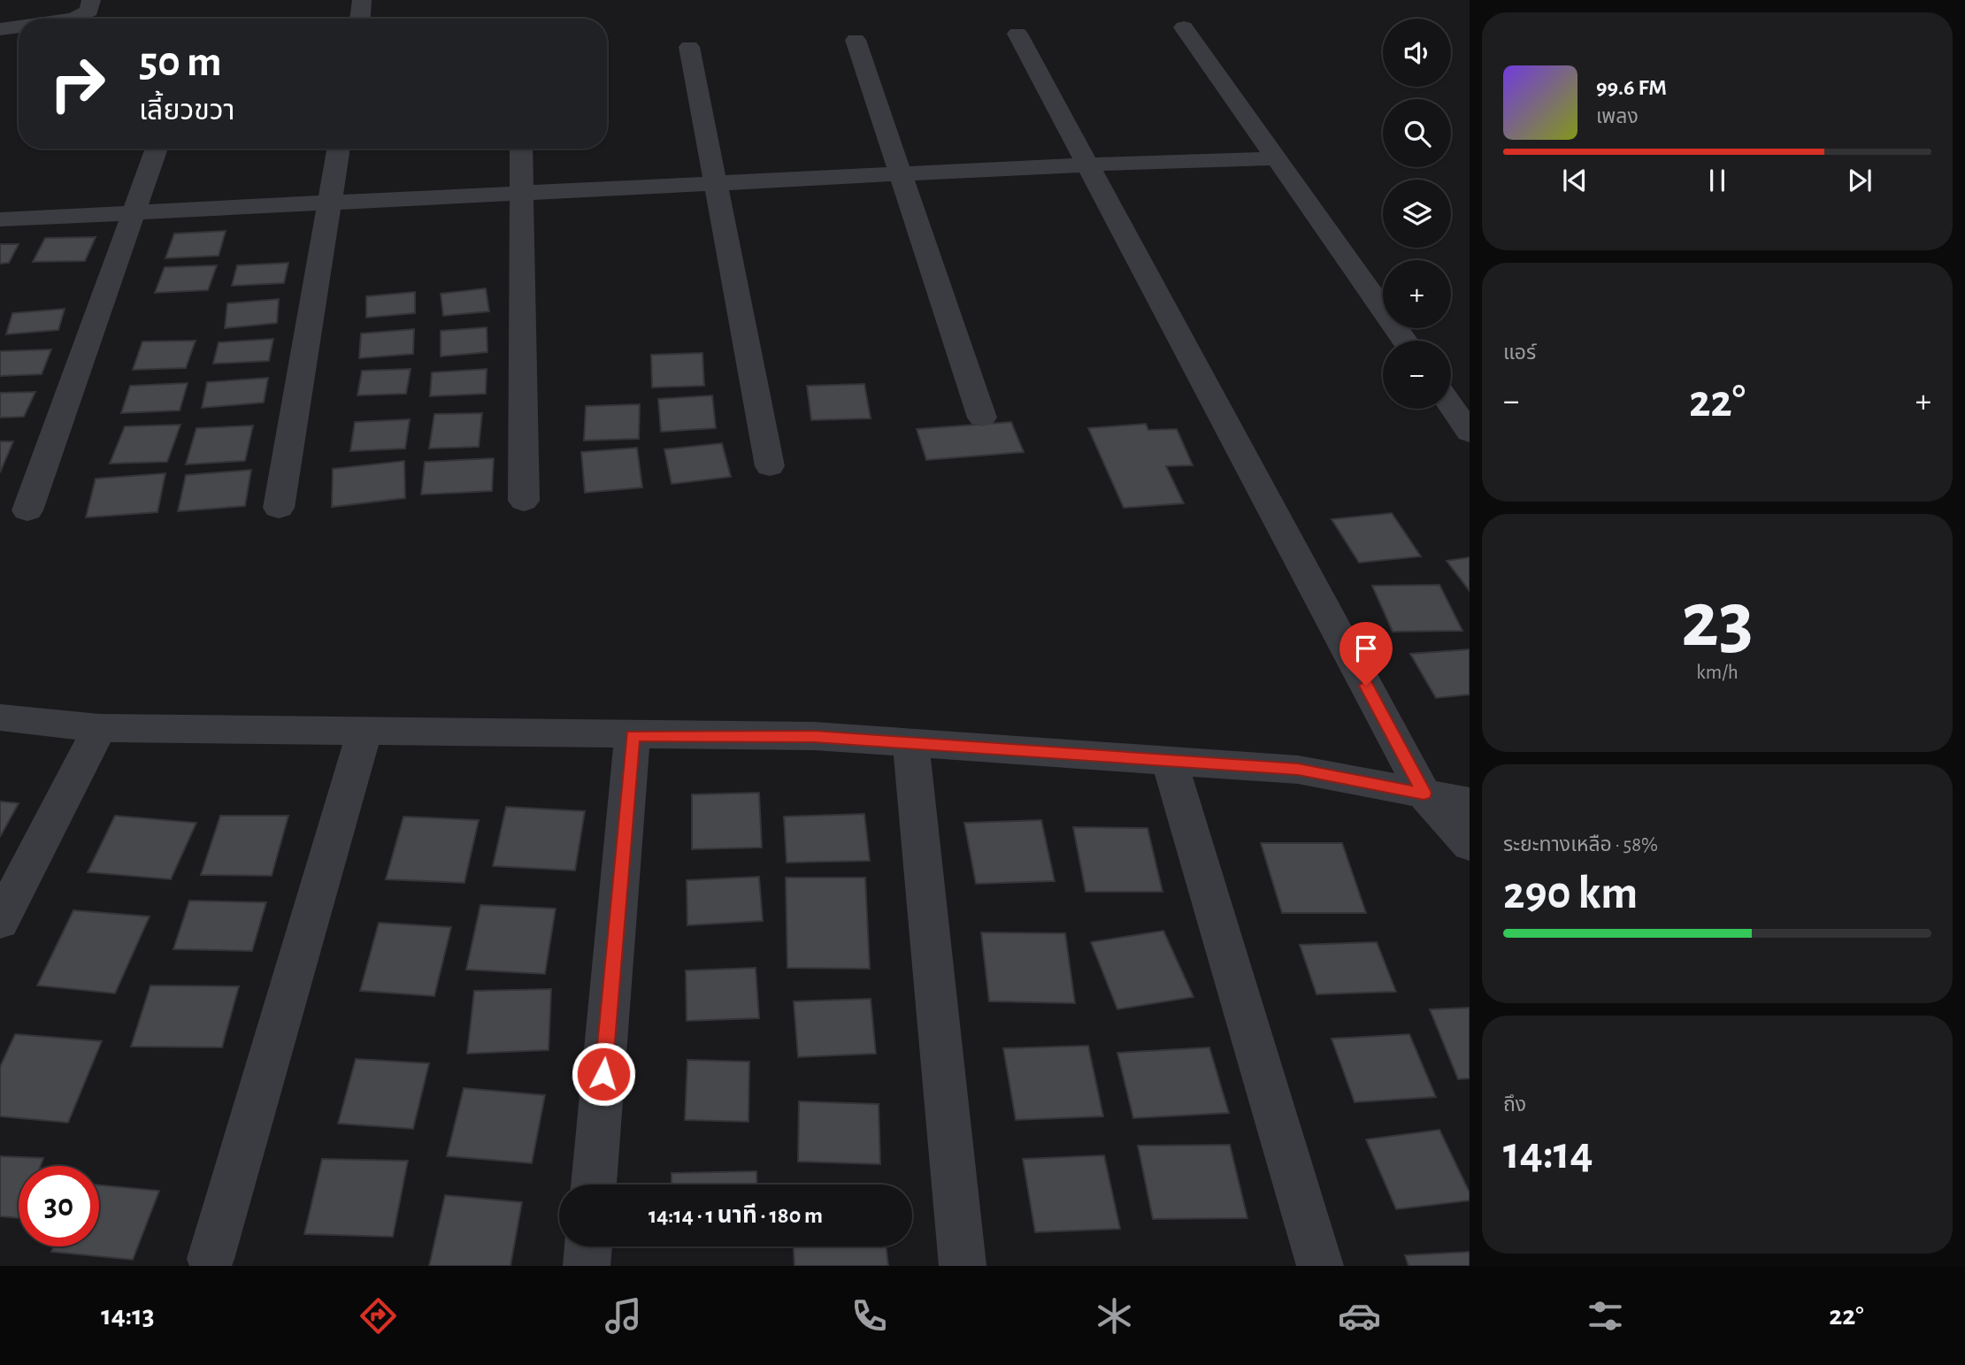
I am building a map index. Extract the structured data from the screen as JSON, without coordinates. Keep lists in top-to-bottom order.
{
  "page": {
    "map_buttons": ["+", "−"],
    "turn": ["50 m", "เลี้ยวขวา"],
    "song": ["99.6 FM", "เพลง"],
    "tile": [
      "แอร์",
      ["23", "km/h"],
      ["ระยะทางเหลือ · 58%", "290 km"],
      ["ถึง", "14:14"]
    ],
    "heat": ["−", "22°", "+"],
    "limit": "30",
    "trip": "14:14 · 1 นาที · 180 m",
    "tabs": ["14:13", "22°"]
  }
}
